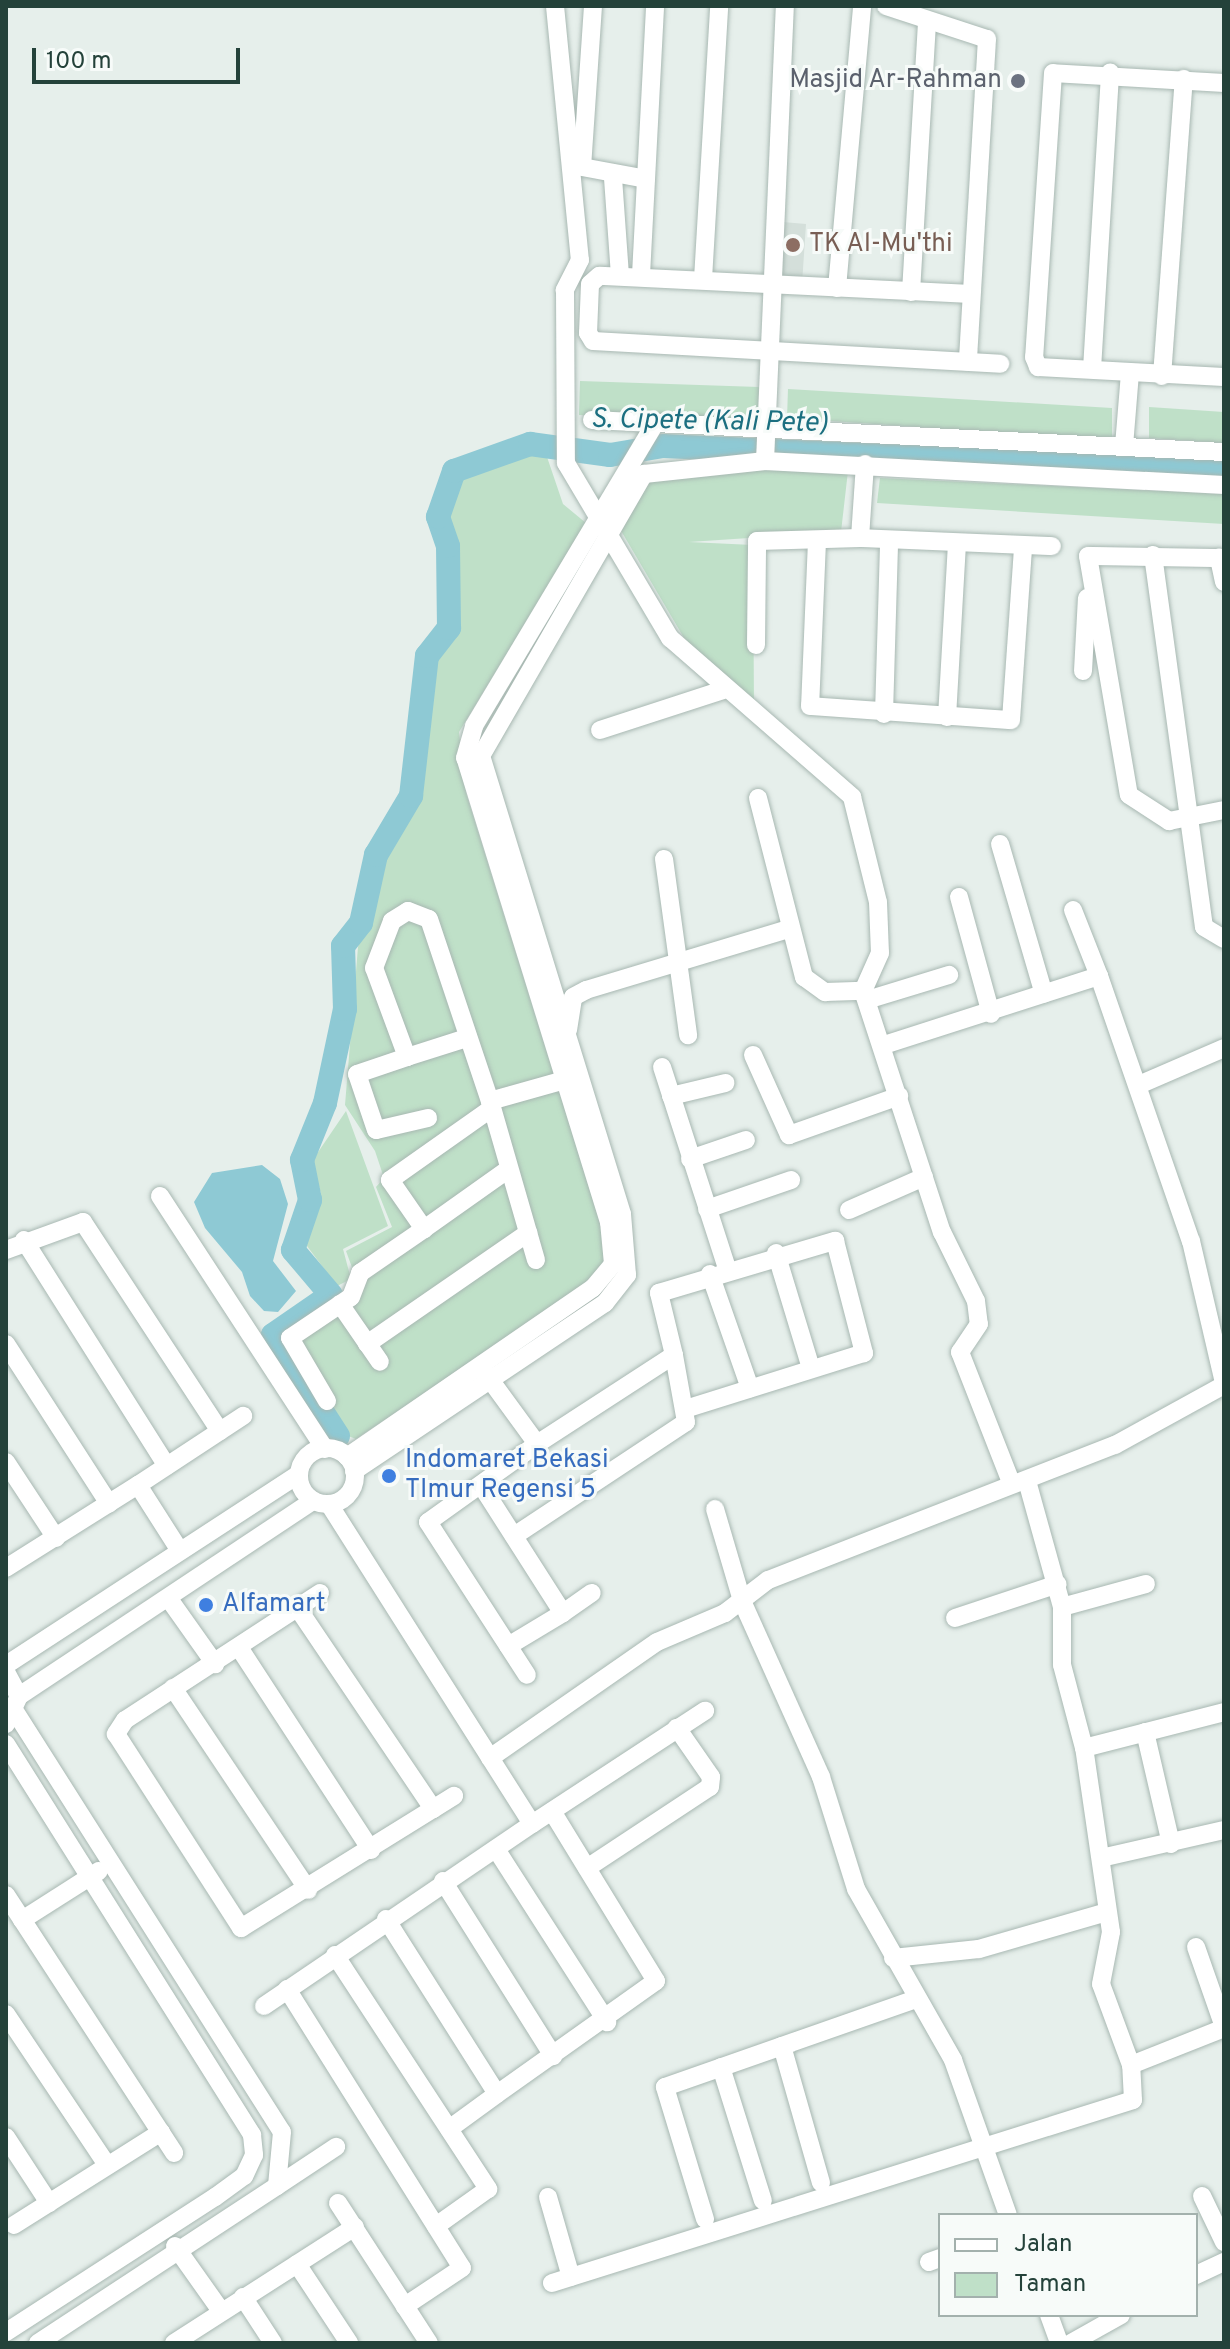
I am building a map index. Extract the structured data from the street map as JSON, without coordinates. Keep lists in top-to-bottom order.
{
  "water": ["S. Cipete (Kali Pete)"],
  "places": [
    "Masjid Ar-Rahman",
    "TK Al-Mu'thi",
    "Indomaret Bekasi TImur Regensi 5",
    "Alfamart"
  ],
  "legend": ["Jalan", "Taman"],
  "scale_bar": "100 m"
}
